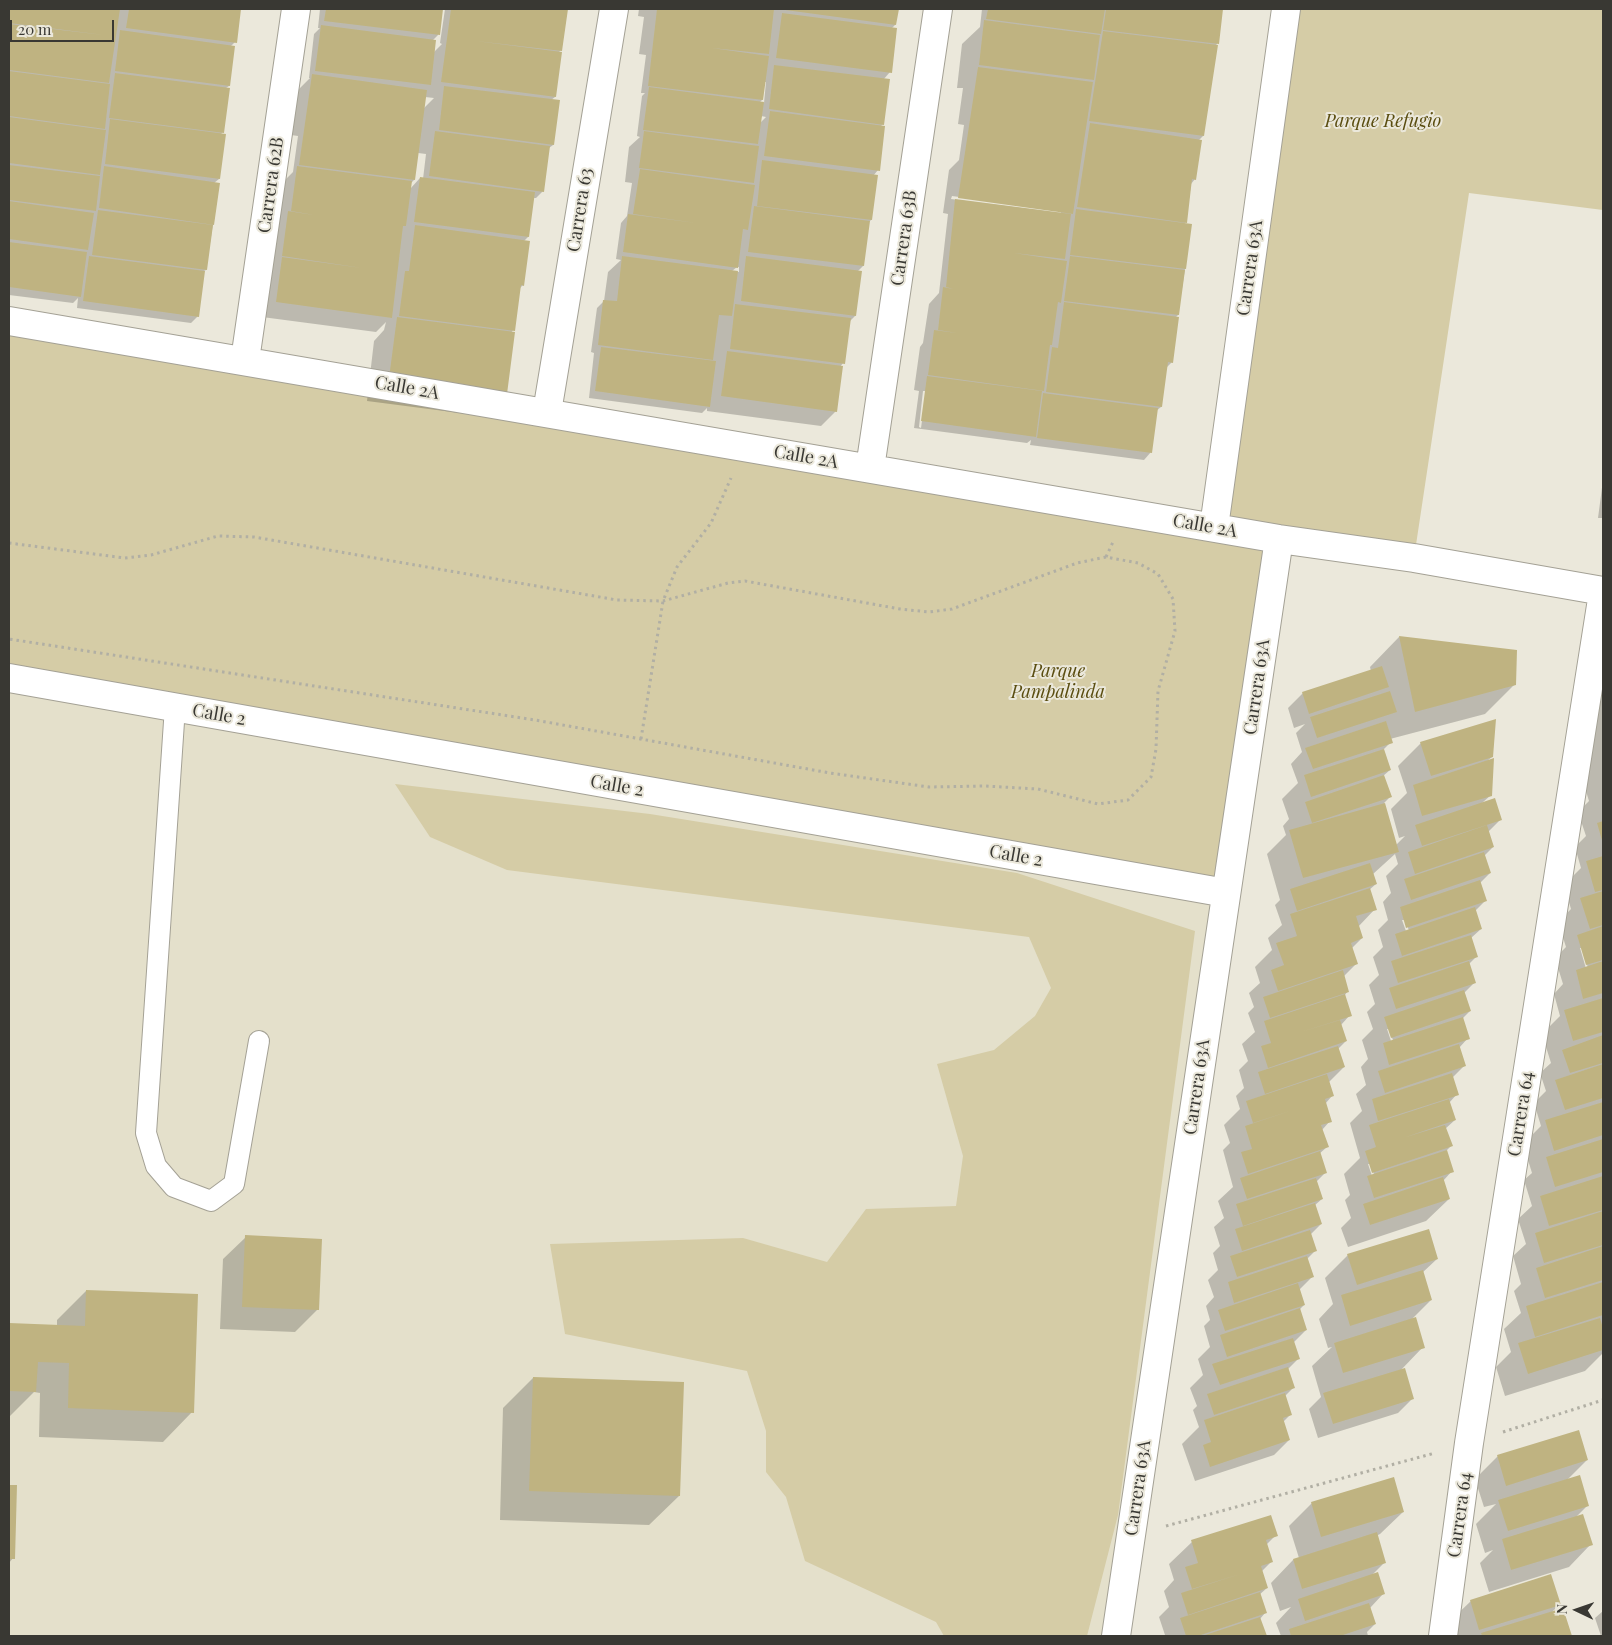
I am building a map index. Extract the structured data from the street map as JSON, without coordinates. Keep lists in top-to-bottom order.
{
  "streets": {
    "street": [
      "Carrera 62B",
      "Carrera 63",
      "Carrera 63B",
      "Carrera 63A",
      "Calle 2A",
      "Calle 2",
      "Carrera 64"
    ]
  },
  "crossings": [
    ["Carrera 62B", "Calle 2A"],
    ["Carrera 63", "Calle 2A"],
    ["Carrera 63B", "Calle 2A"],
    ["Carrera 63A", "Calle 2A"],
    ["Carrera 63A", "Calle 2"],
    ["Calle 2A", "Carrera 64"]
  ],
  "parks": ["Parque Refugio", "Parque Pampalinda"],
  "scale_bar": "20 m",
  "north": "left"
}
